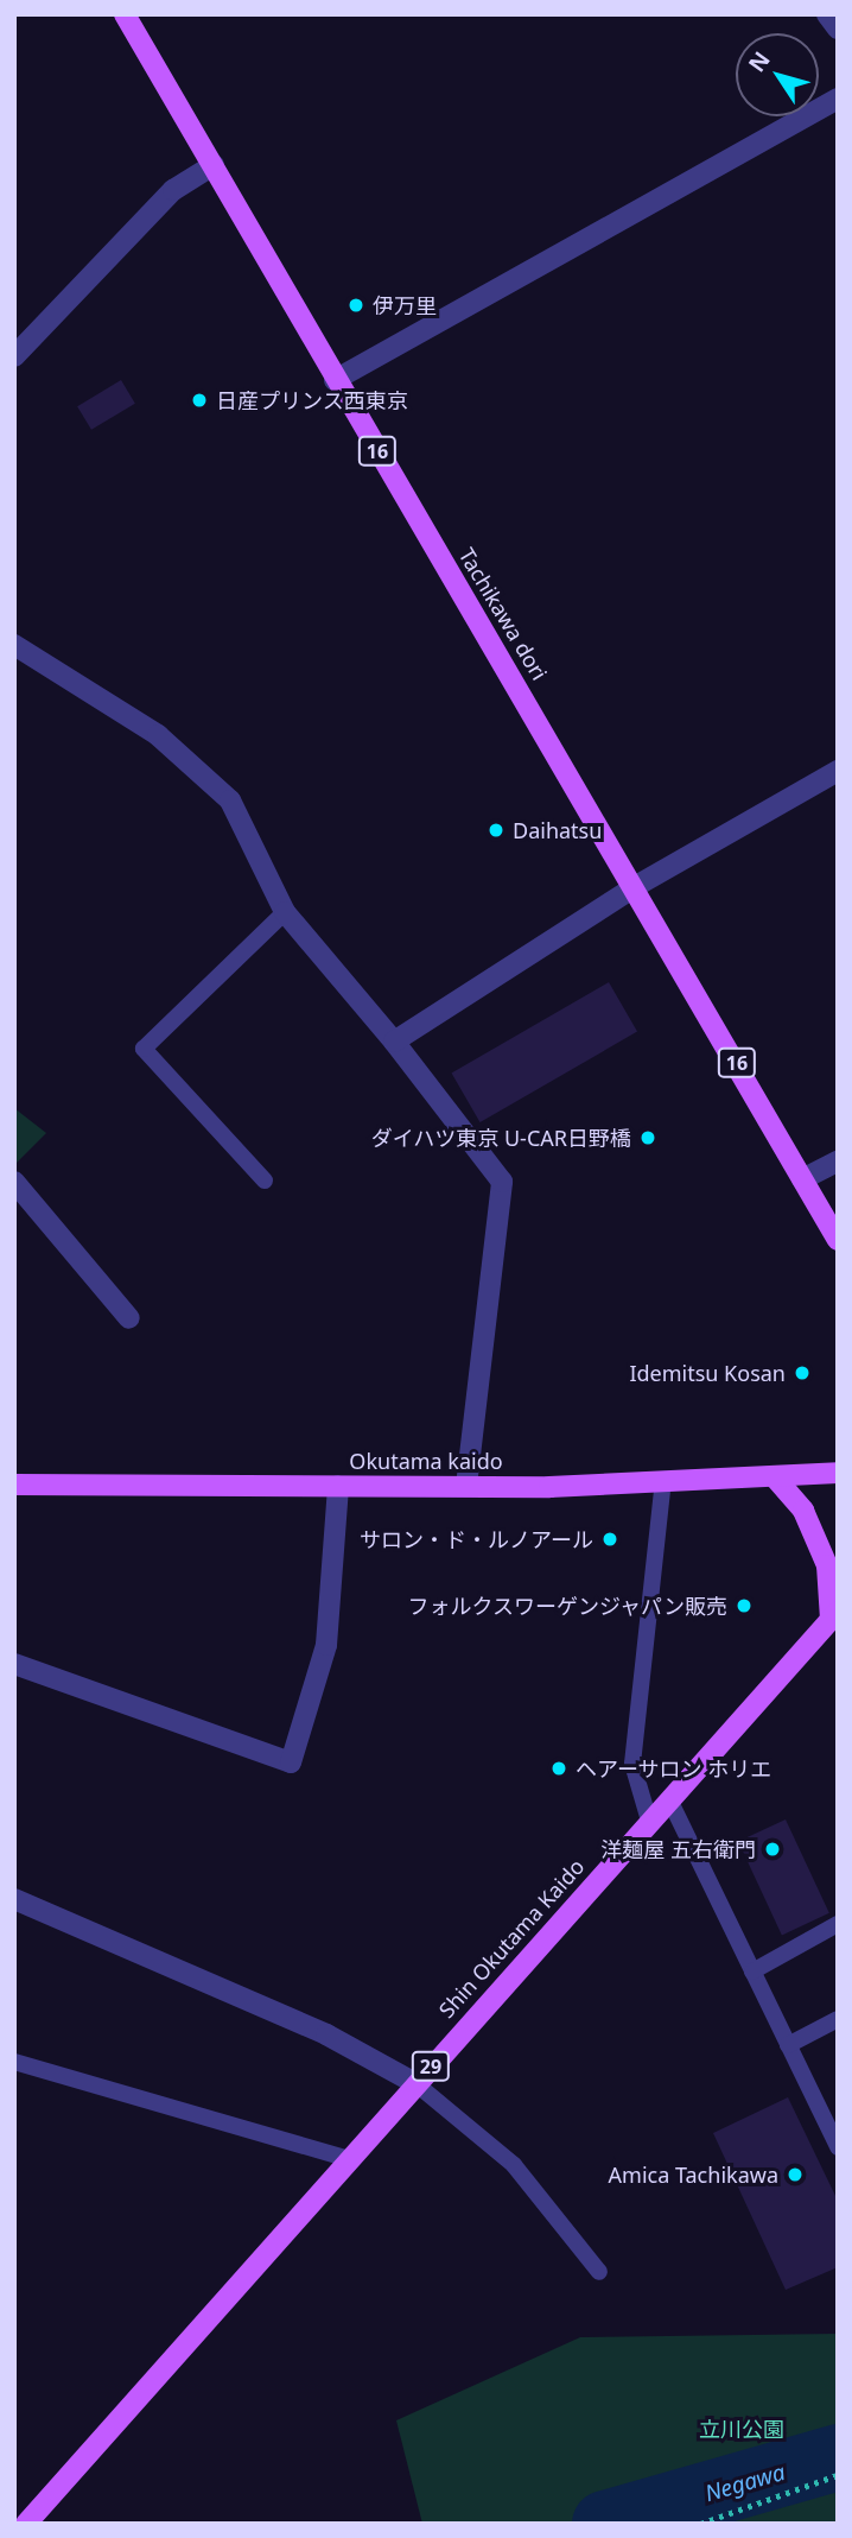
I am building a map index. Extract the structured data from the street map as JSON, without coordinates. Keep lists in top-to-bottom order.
{
  "streets": {
    "main road": [
      "16",
      "Tachikawa dori",
      "Okutama kaido",
      "Shin Okutama Kaido",
      "29"
    ]
  },
  "water": ["Negawa"],
  "parks": ["立川公園"],
  "places": [
    "伊万里",
    "日産プリンス西東京",
    "Daihatsu",
    "ダイハツ東京 U-CAR日野橋",
    "Idemitsu Kosan",
    "サロン・ド・ルノアール",
    "フォルクスワーゲンジャパン販売",
    "ヘアーサロン ホリエ",
    "洋麺屋 五右衛門",
    "Amica Tachikawa"
  ],
  "north": "top left"
}
